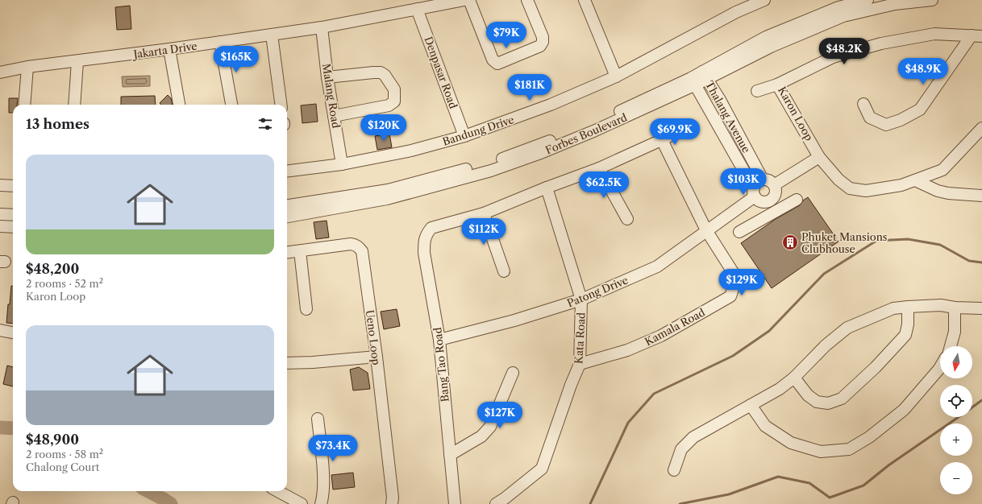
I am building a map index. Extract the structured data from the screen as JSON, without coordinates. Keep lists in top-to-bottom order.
{
  "streets": {
    "street": [
      "Jakarta Drive",
      "Denpasar Road",
      "Malang Road",
      "Karon Loop",
      "Thalang Avenue",
      "Bandung Drive",
      "Forbes Boulevard",
      "Patong Drive",
      "Kamala Road",
      "Ueno Loop",
      "Kata Road",
      "Bang Tao Road"
    ]
  },
  "crossings": [
    ["Jakarta Drive", "Denpasar Road"],
    ["Jakarta Drive", "Malang Road"],
    ["Denpasar Road", "Bandung Drive"],
    ["Malang Road", "Bandung Drive"],
    ["Thalang Avenue", "Forbes Boulevard"],
    ["Thalang Avenue", "Patong Drive"],
    ["Patong Drive", "Kamala Road"],
    ["Patong Drive", "Kata Road"],
    ["Patong Drive", "Bang Tao Road"],
    ["Kamala Road", "Kata Road"]
  ],
  "places": {
    "building": ["Phuket Mansions Clubhouse"]
  },
  "north": "bottom",
  "page": {
    "price": [
      "$79K",
      "$48.2K",
      "$165K",
      "$48.9K",
      "$181K",
      "$120K",
      "$69.9K",
      "$103K",
      "$62.5K",
      "$112K",
      "$129K",
      "$127K",
      "$73.4K"
    ],
    "heading": "13 homes",
    "list": [
      {
        "name": "$48,200",
        "note": "2 rooms · 52 m² · Karon Loop"
      },
      {
        "name": "$48,900",
        "note": "2 rooms · 58 m² · Chalong Court"
      }
    ],
    "map_buttons": ["+", "−"]
  }
}
